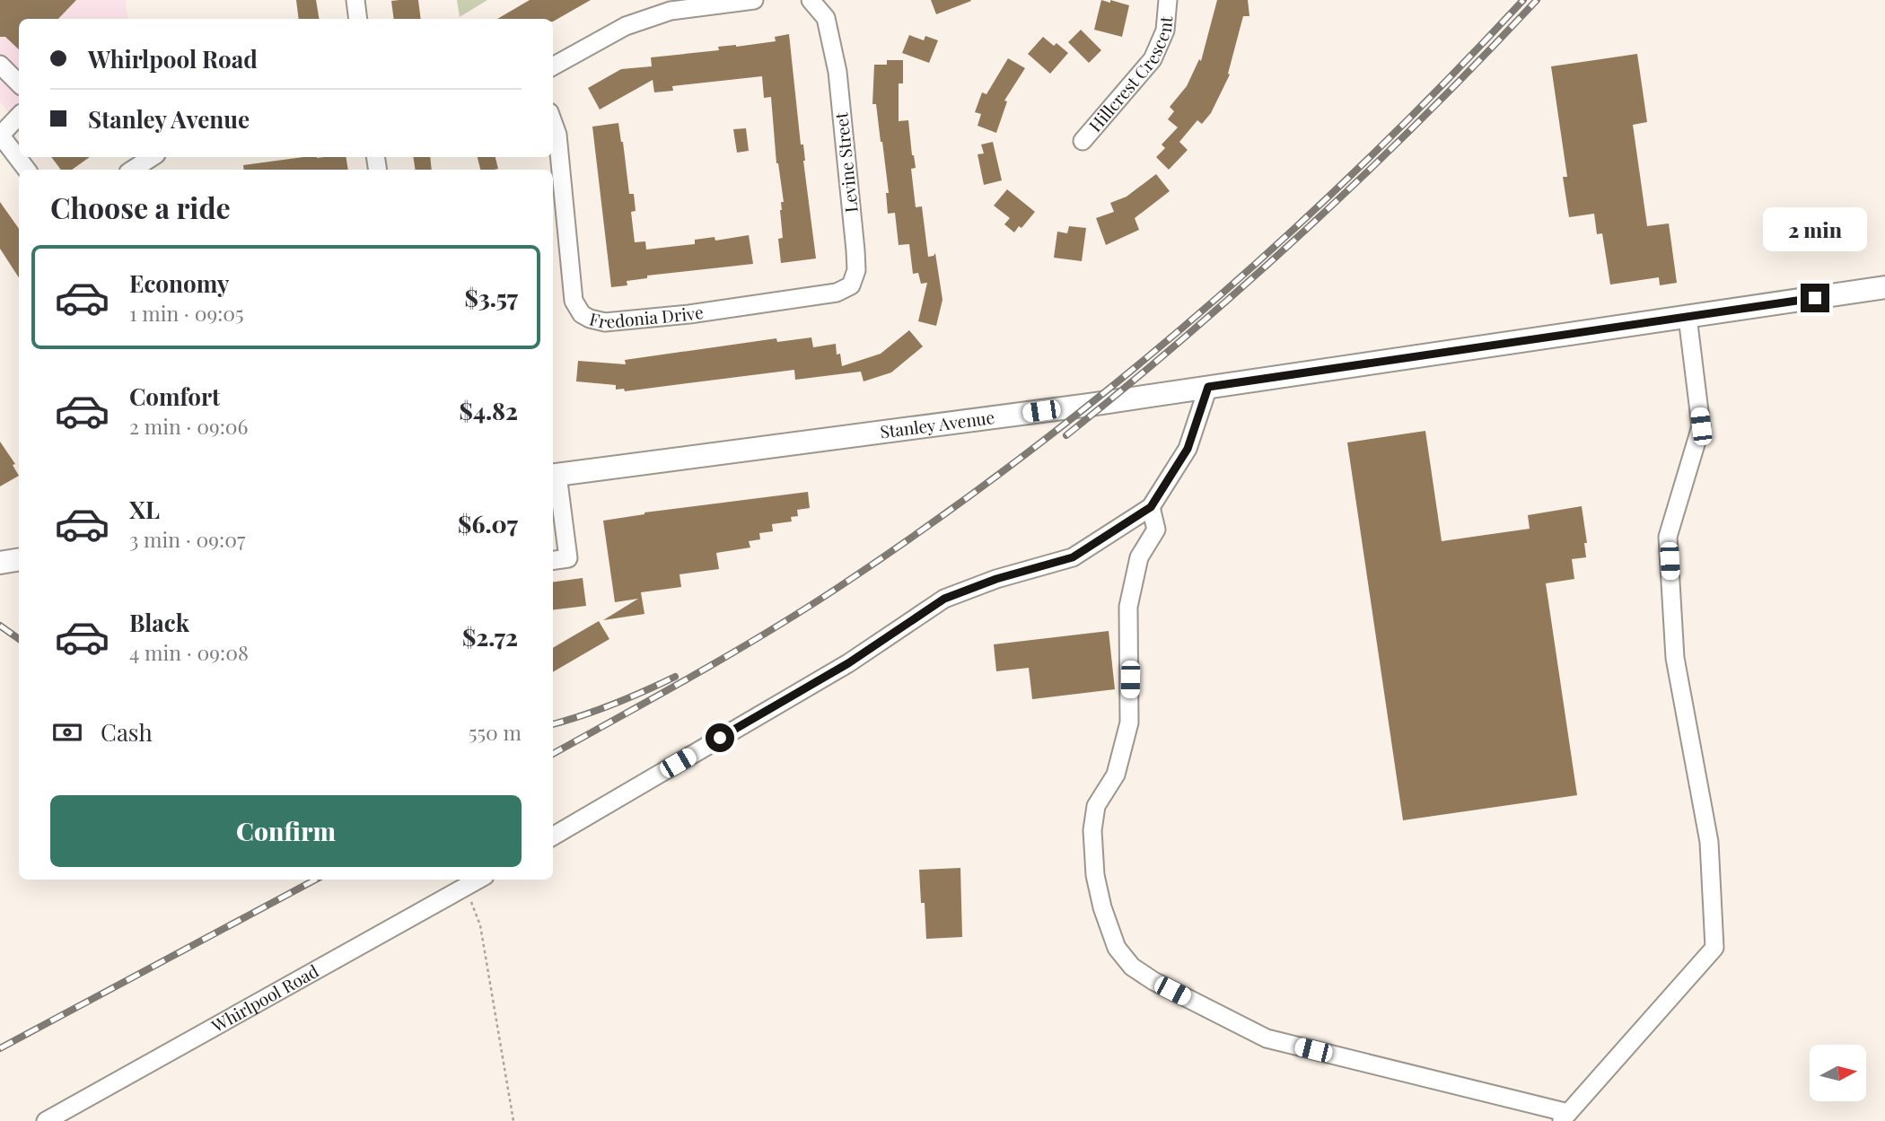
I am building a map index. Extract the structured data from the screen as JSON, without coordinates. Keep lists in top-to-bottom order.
{
  "streets": {
    "main road": ["Stanley Avenue"],
    "street": [
      "Hillcrest Crescent",
      "Levine Street",
      "Fredonia Drive",
      "Whirlpool Road"
    ]
  },
  "crossings": [
    ["Levine Street", "Fredonia Drive"]
  ],
  "north": "right",
  "page": {
    "banner": ["Whirlpool Road", "Stanley Avenue"],
    "heading": "Choose a ride",
    "bubble": "2 min",
    "list": [
      {
        "name": "Economy",
        "note": "1 min · 09:05",
        "value": "$3.57"
      },
      {
        "name": "Comfort",
        "note": "2 min · 09:06",
        "value": "$4.82"
      },
      {
        "name": "XL",
        "note": "3 min · 09:07",
        "value": "$6.07"
      },
      {
        "name": "Black",
        "note": "4 min · 09:08",
        "value": "$2.72"
      }
    ],
    "pay": ["Cash", "550 m"],
    "buttons": "Confirm"
  }
}
